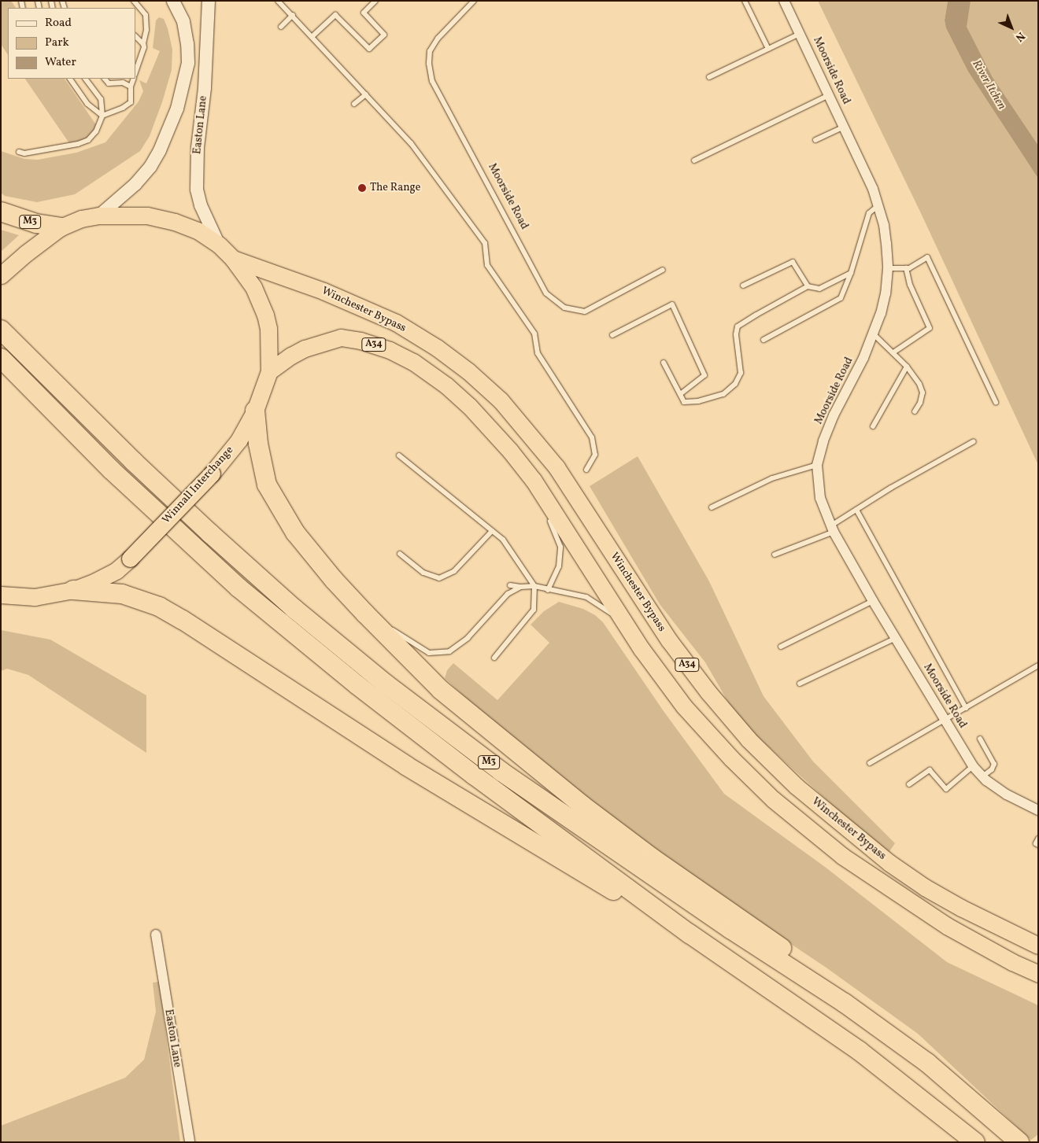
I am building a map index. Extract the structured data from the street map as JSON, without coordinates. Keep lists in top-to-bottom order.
{
  "streets": {
    "highway": [
      "M3",
      "Winchester Bypass",
      "A34",
      "Winnall Interchange"
    ],
    "street": ["Moorside Road", "Easton Lane"]
  },
  "crossings": [
    ["Easton Lane", "Winnall Interchange"],
    ["M3", "Winnall Interchange"],
    ["Winchester Bypass", "Winnall Interchange"]
  ],
  "water": ["River Itchen"],
  "places": ["The Range"],
  "legend": ["Road", "Park", "Water"],
  "north": "bottom right"
}
